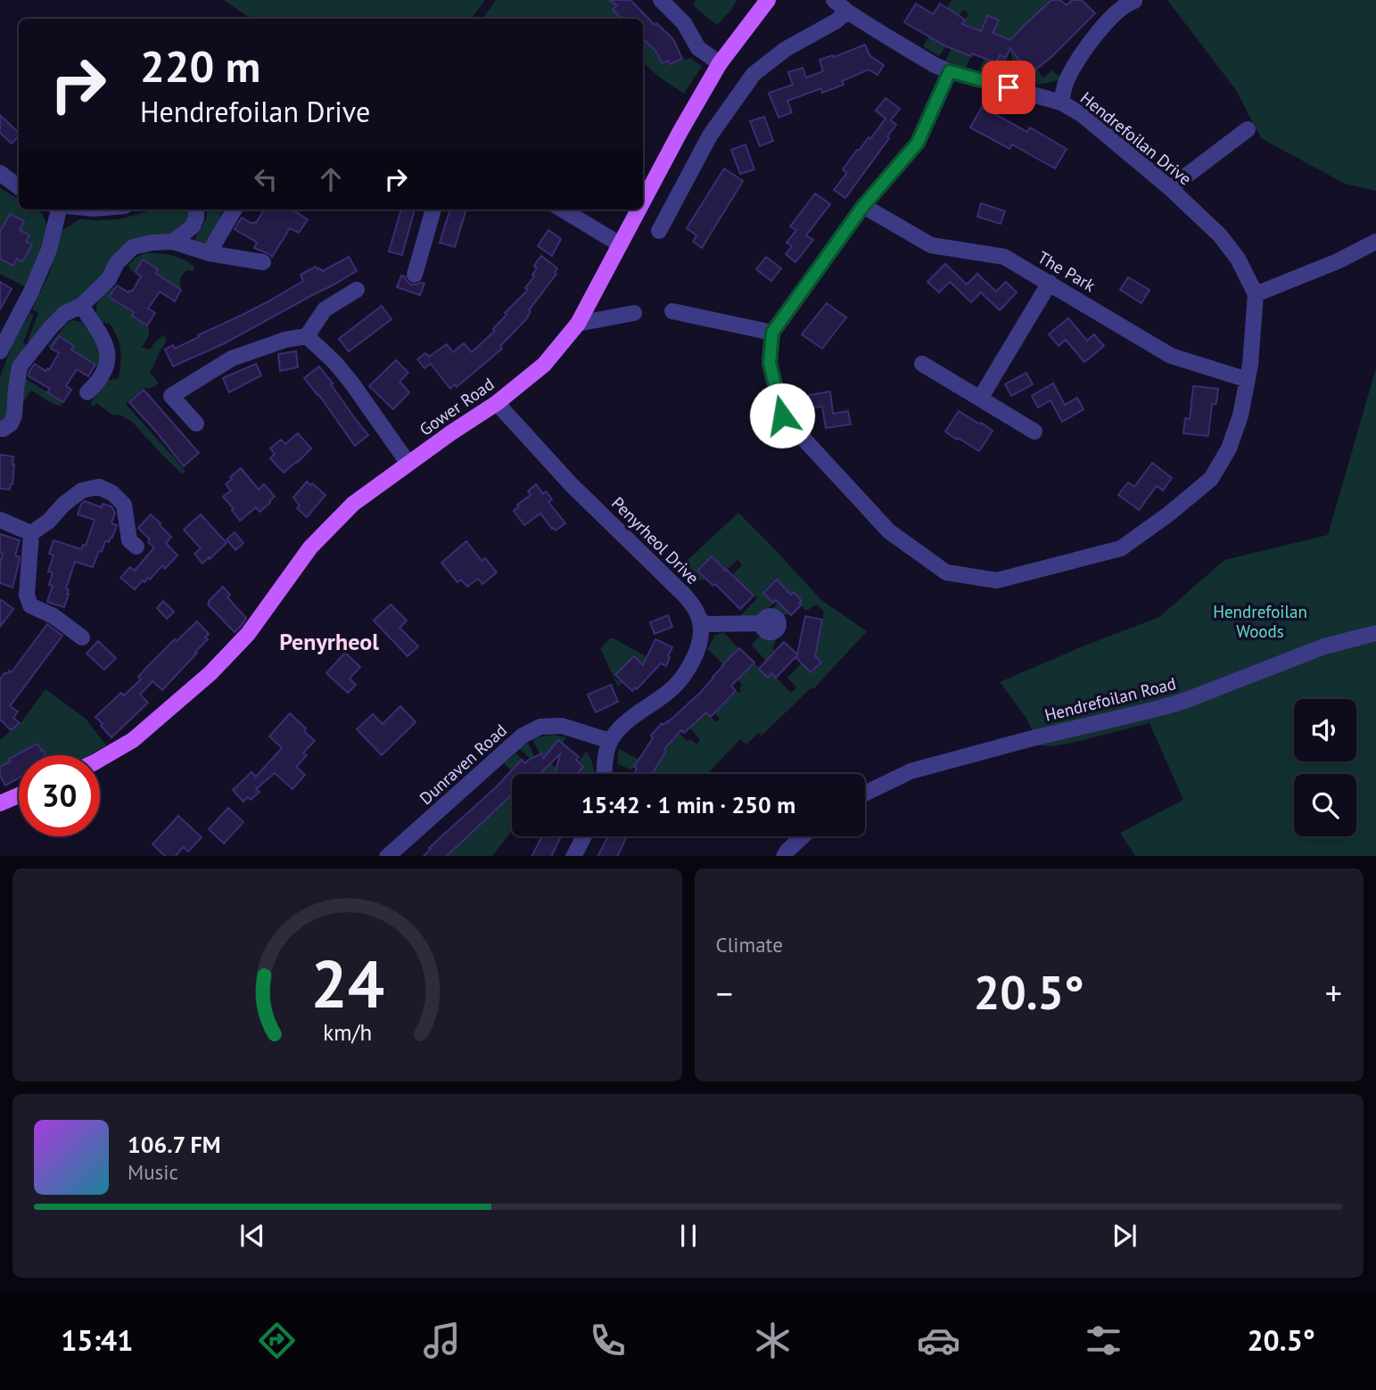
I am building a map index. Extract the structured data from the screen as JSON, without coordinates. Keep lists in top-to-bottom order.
{
  "streets": {
    "main road": ["Gower Road"],
    "street": [
      "Hendrefoilan Drive",
      "The Park",
      "Penyrheol Drive",
      "Hendrefoilan Road",
      "Dunraven Road"
    ]
  },
  "crossings": [
    ["Gower Road", "Penyrheol Drive"]
  ],
  "districts": ["Penyrheol"],
  "parks": ["Hendrefoilan Woods"],
  "page": {
    "turn": ["220 m", "Hendrefoilan Drive"],
    "limit": "30",
    "trip": "15:42 · 1 min · 250 m",
    "tile": "Climate",
    "heat": ["−", "20.5°", "+"],
    "song": ["106.7 FM", "Music"],
    "tabs": ["15:41", "20.5°"],
    "gauge": ["24", "km/h"]
  }
}
